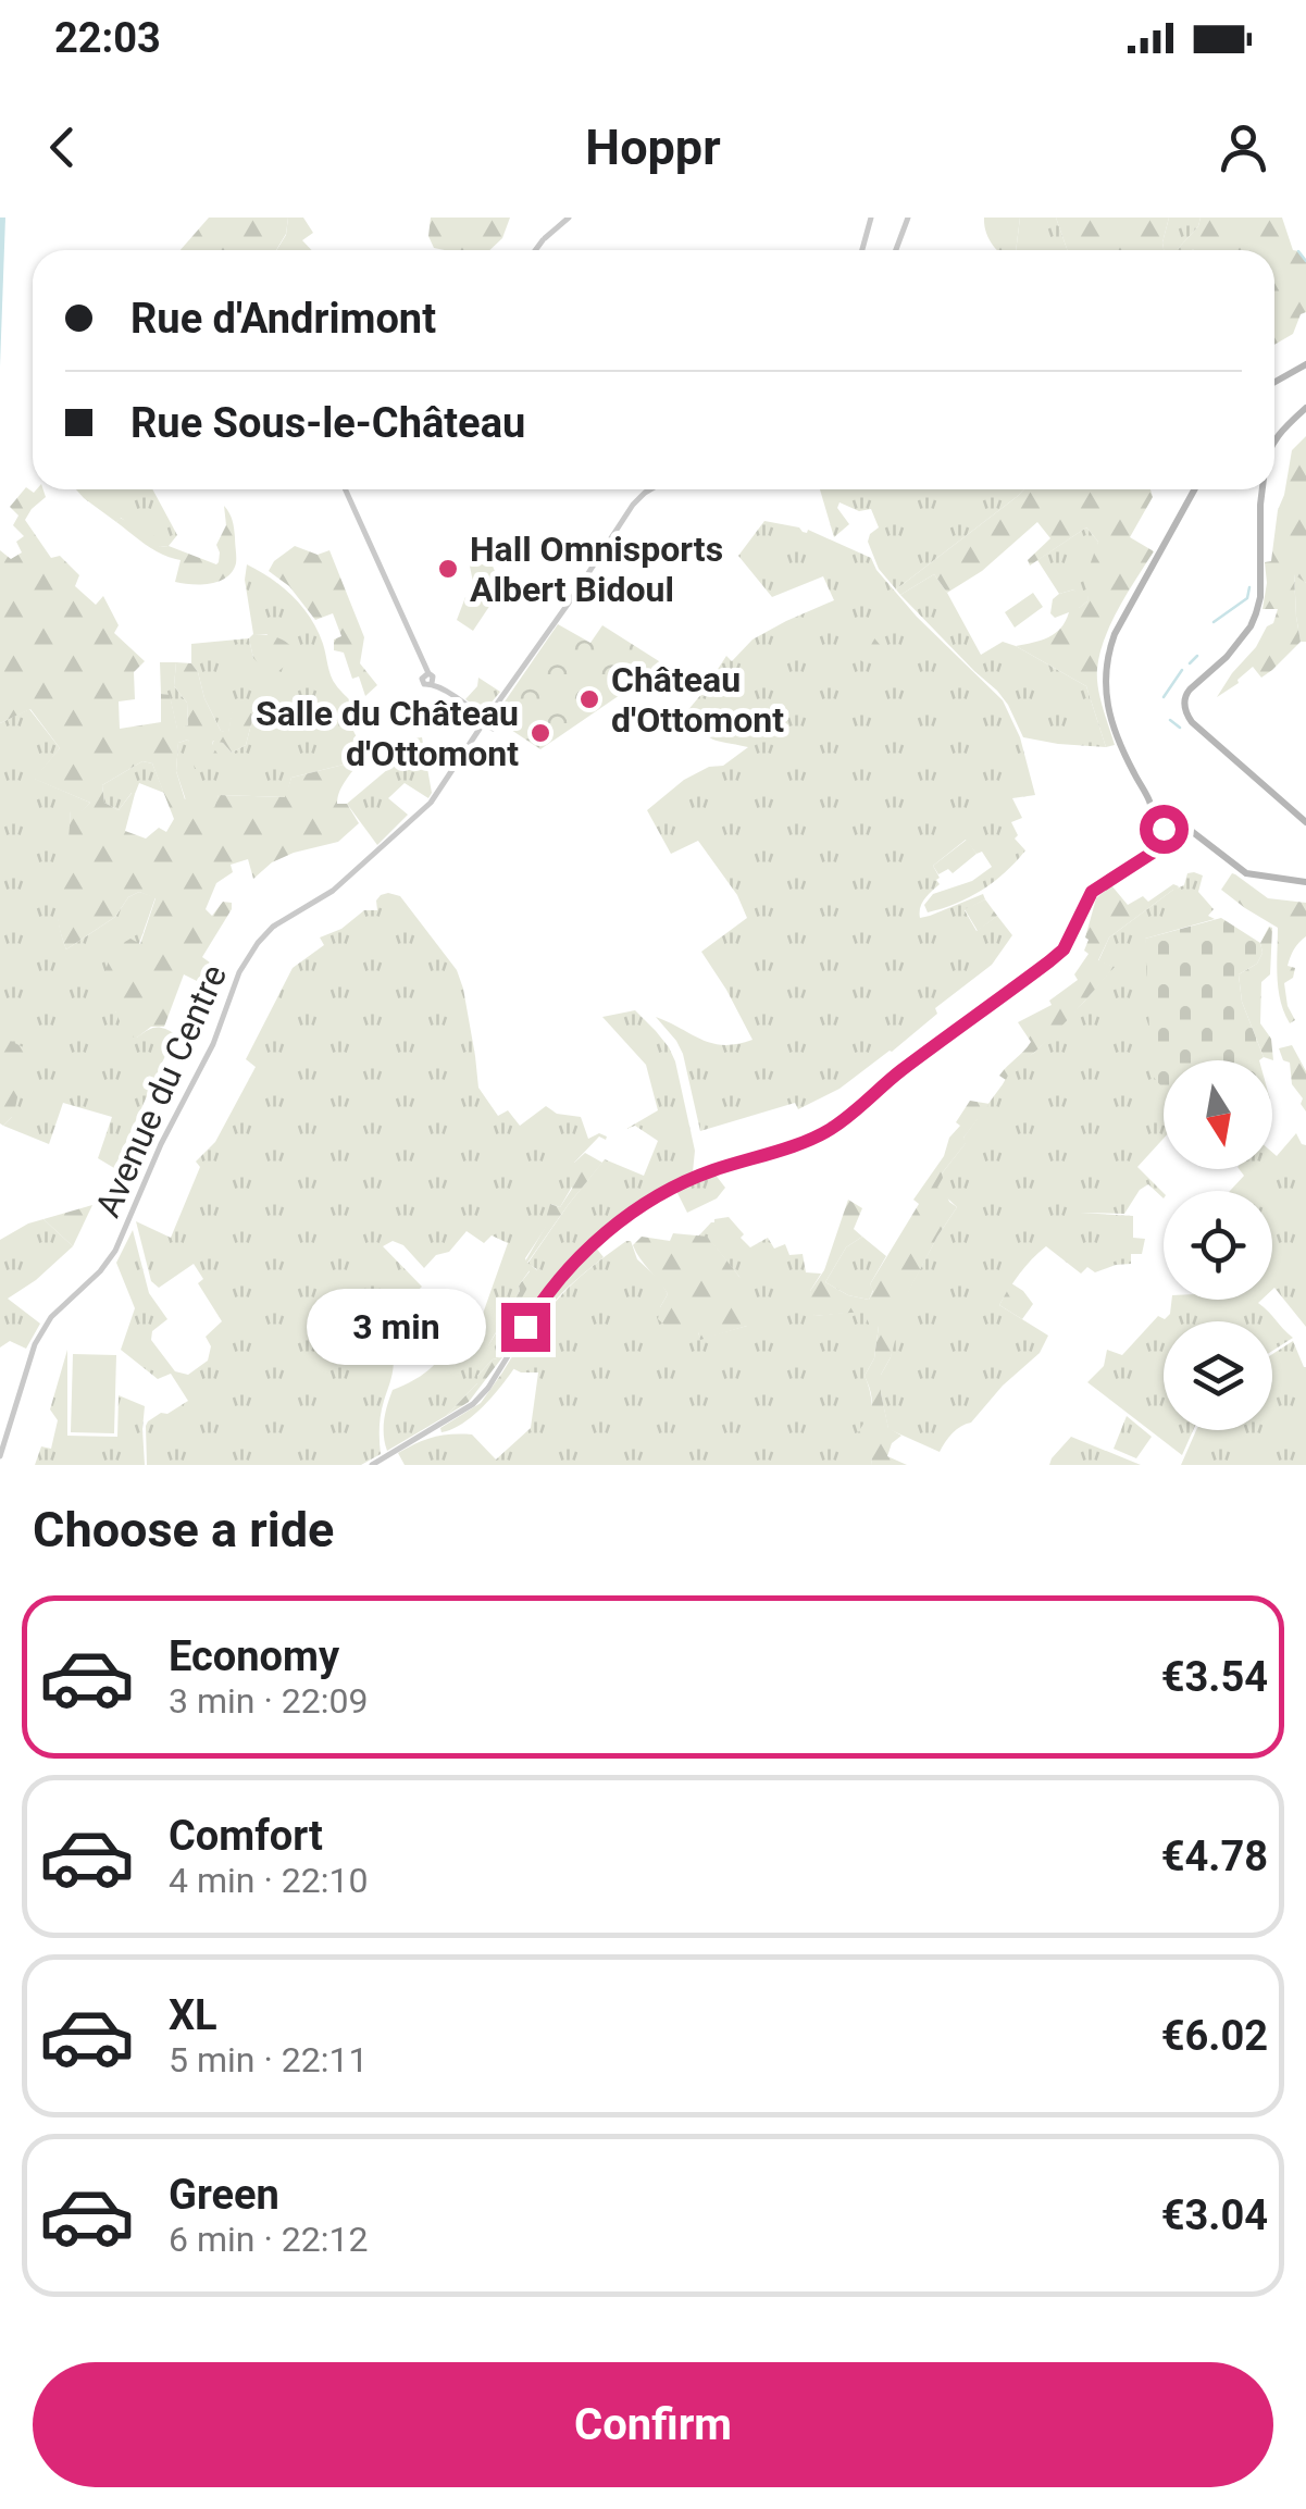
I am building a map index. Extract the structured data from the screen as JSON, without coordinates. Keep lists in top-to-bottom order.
{
  "streets": {
    "street": ["Avenue du Centre"]
  },
  "places": ["Hall Omnisports Albert Bidoul", "Château d'Ottomont", "Salle du Château d'Ottomont"],
  "north": "bottom",
  "page": {
    "status": "22:03",
    "header": "Hoppr",
    "banner": ["Rue d'Andrimont", "Rue Sous-le-Château"],
    "bubble": "3 min",
    "heading": "Choose a ride",
    "list": [
      {
        "name": "Economy",
        "note": "3 min · 22:09",
        "value": "€3.54"
      },
      {
        "name": "Comfort",
        "note": "4 min · 22:10",
        "value": "€4.78"
      },
      {
        "name": "XL",
        "note": "5 min · 22:11",
        "value": "€6.02"
      },
      {
        "name": "Green",
        "note": "6 min · 22:12",
        "value": "€3.04"
      }
    ],
    "buttons": "Confirm"
  }
}
